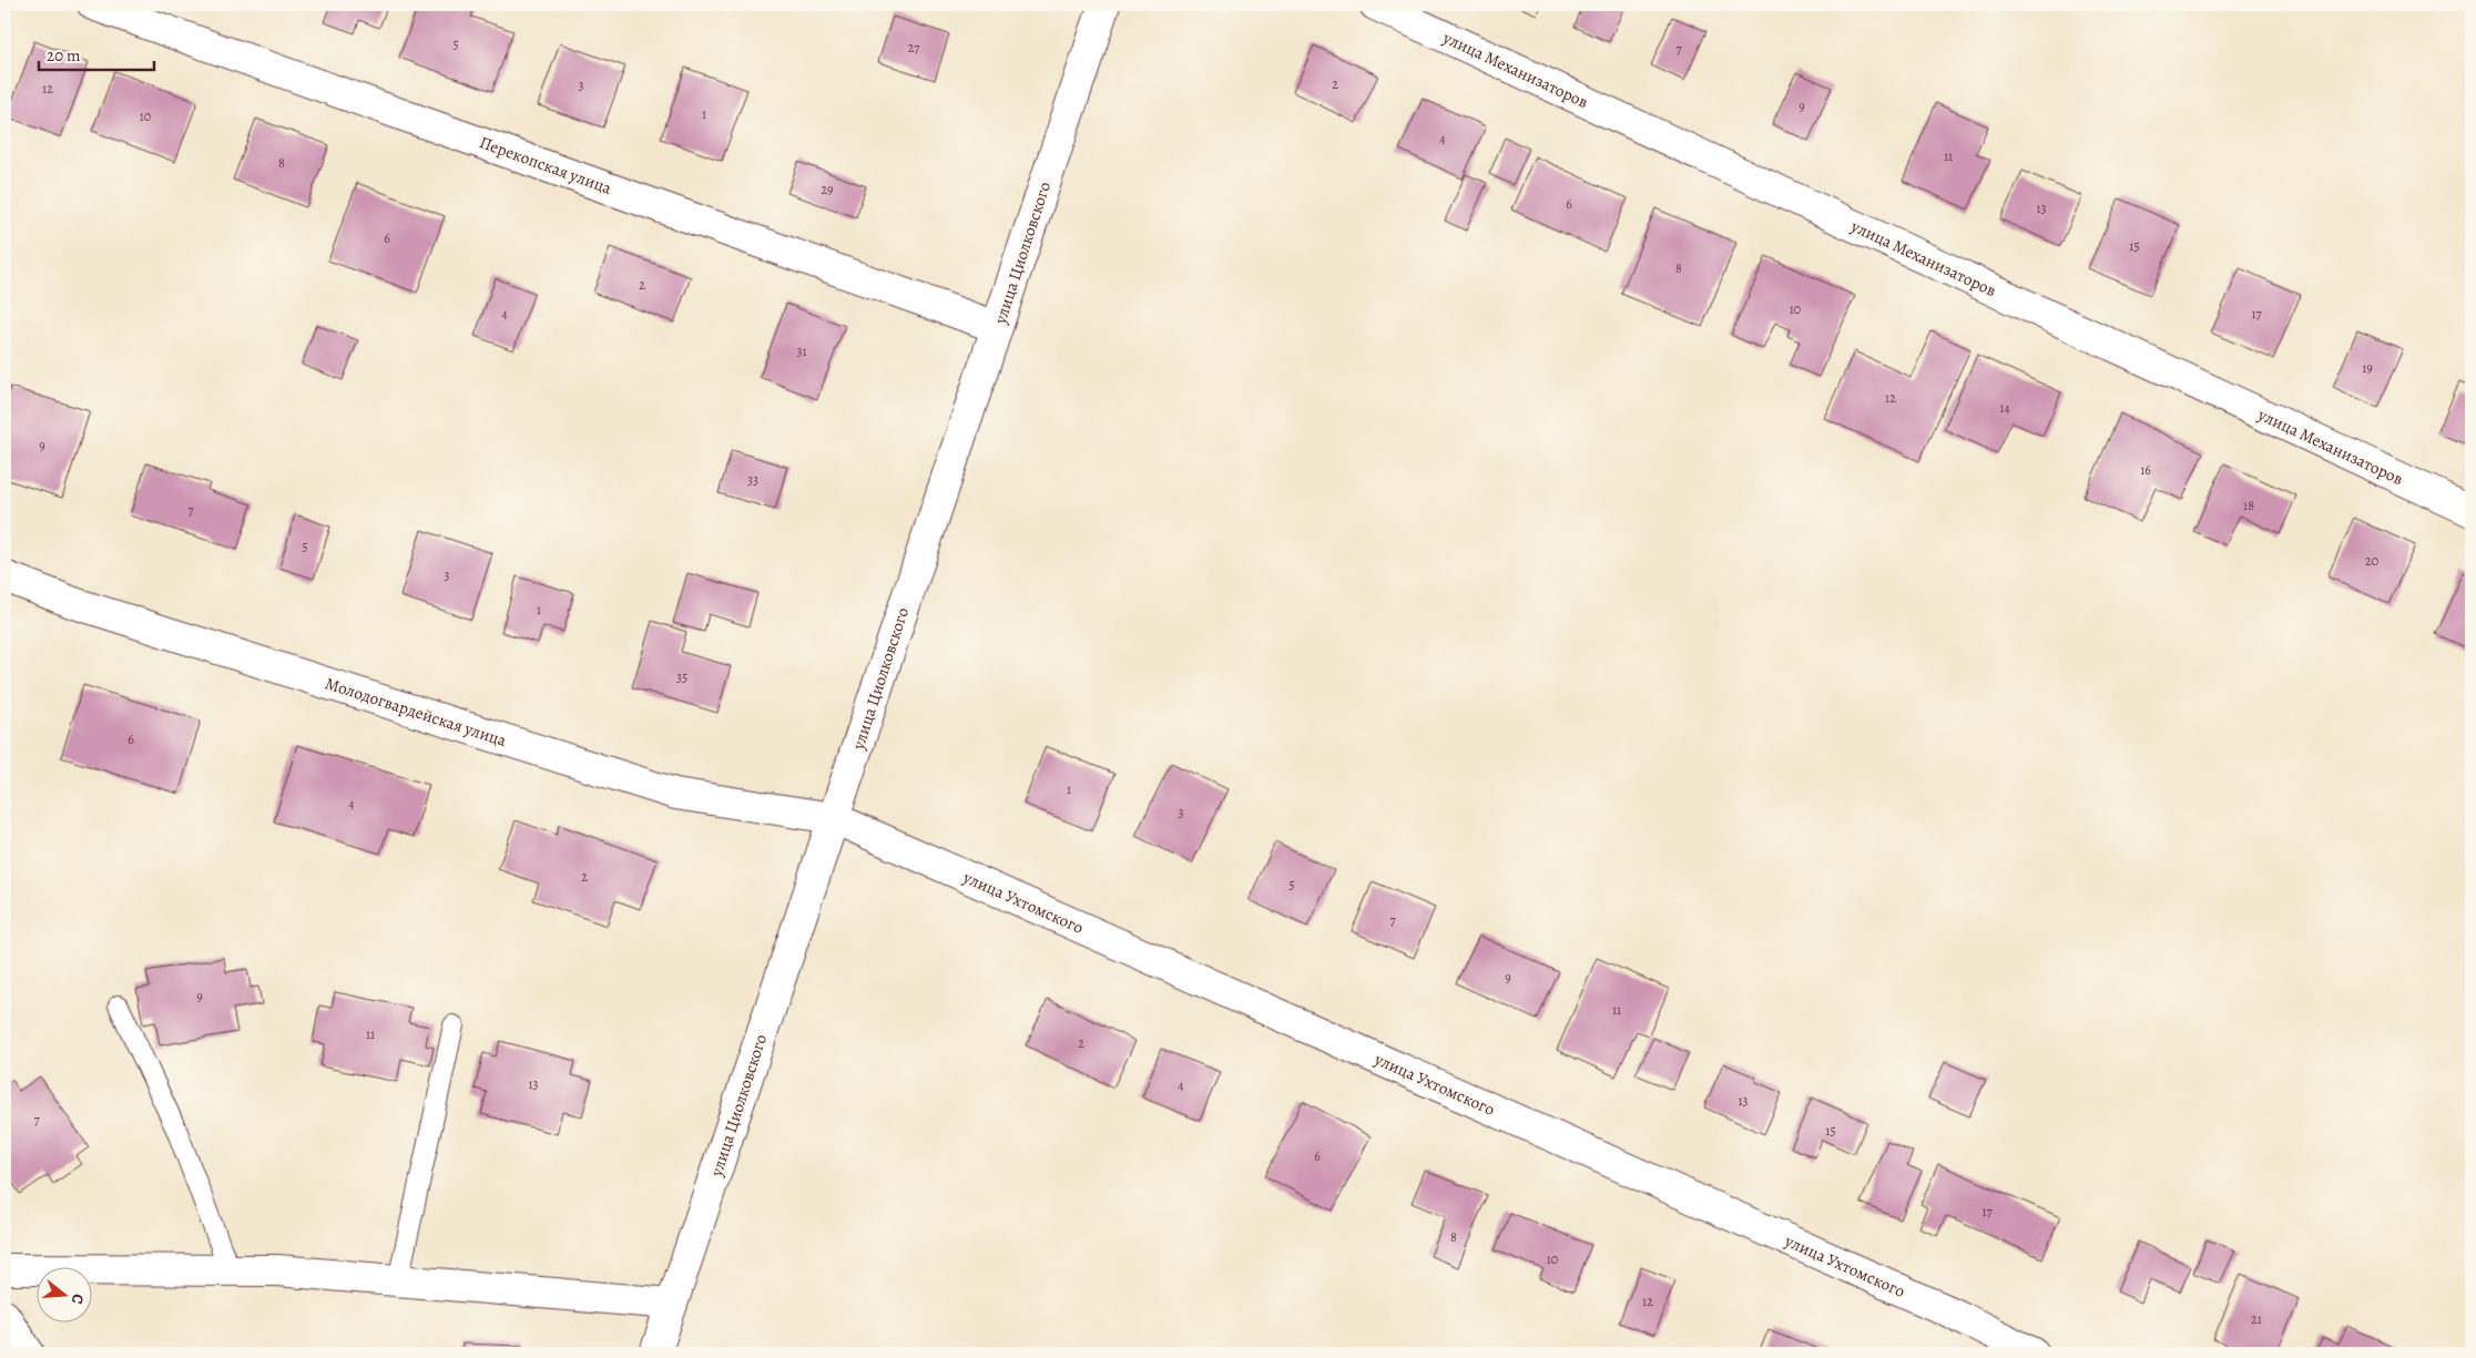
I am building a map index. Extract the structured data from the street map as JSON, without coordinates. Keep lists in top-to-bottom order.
{
  "streets": {
    "street": [
      "улица Механизаторов",
      "Перекопская улица",
      "улица Циолковского",
      "Молодогвардейская улица",
      "улица Ухтомского"
    ]
  },
  "crossings": [
    ["Перекопская улица", "улица Циолковского"],
    ["улица Циолковского", "Молодогвардейская улица"],
    ["улица Циолковского", "улица Ухтомского"],
    ["Молодогвардейская улица", "улица Ухтомского"]
  ],
  "house_numbers": [
    "5",
    "27",
    "7",
    "2",
    "3",
    "12",
    "9",
    "1",
    "10",
    "4",
    "11",
    "8",
    "29",
    "6",
    "13",
    "6",
    "15",
    "8",
    "2",
    "10",
    "4",
    "17",
    "31",
    "19",
    "12",
    "14",
    "9",
    "16",
    "33",
    "18",
    "7",
    "5",
    "20",
    "3",
    "1",
    "35",
    "6",
    "1",
    "4",
    "3",
    "2",
    "5",
    "7",
    "9",
    "9",
    "11",
    "11",
    "2",
    "13",
    "4",
    "13",
    "7",
    "15",
    "6",
    "17",
    "8",
    "10",
    "12",
    "21"
  ],
  "scale_bar": "20 m",
  "north": "right"
}
